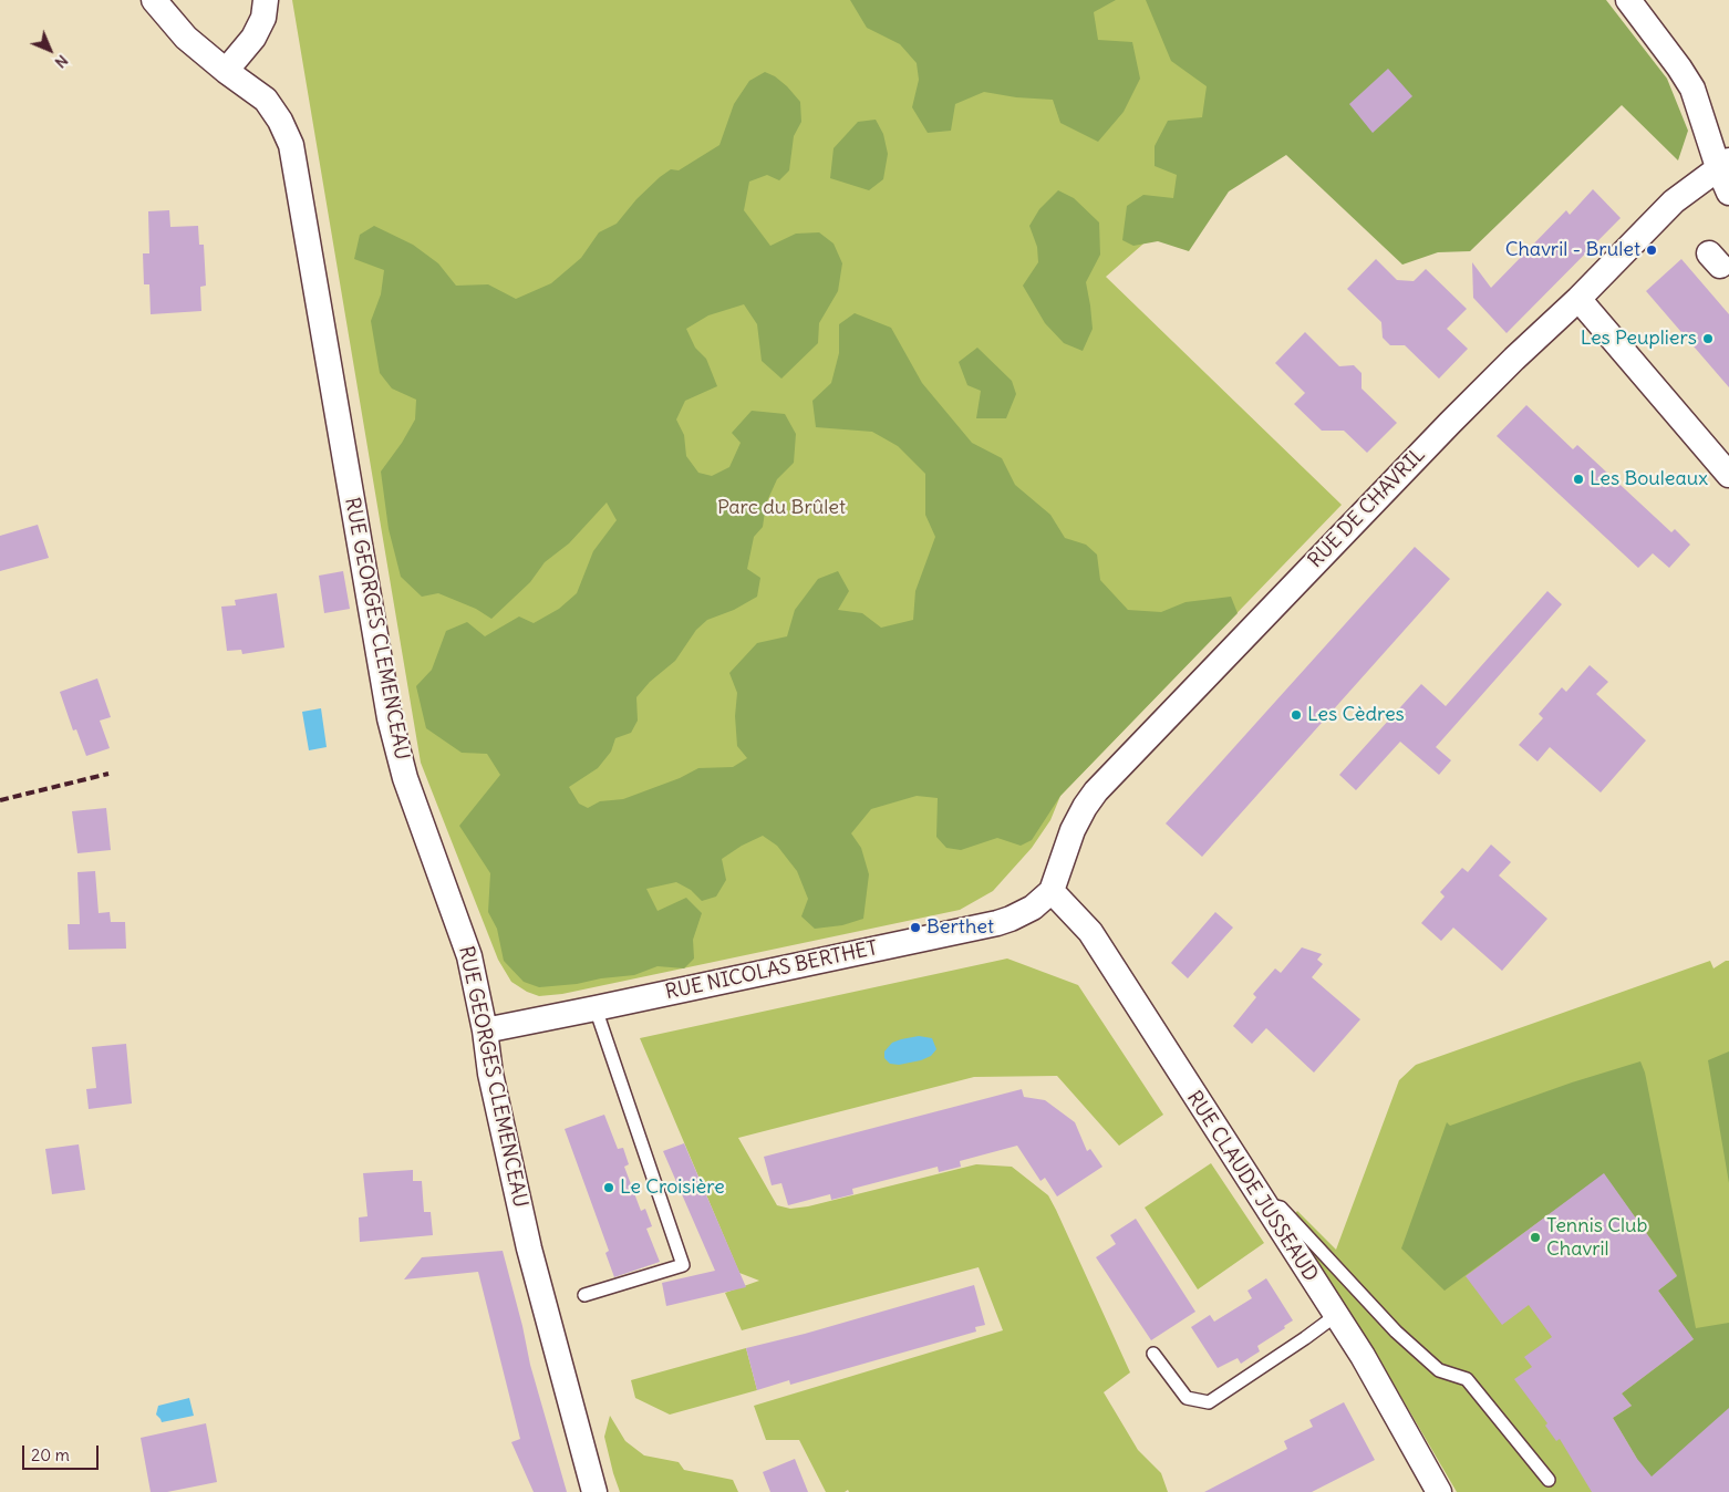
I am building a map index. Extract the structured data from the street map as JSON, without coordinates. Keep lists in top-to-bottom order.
{
  "streets": {
    "street": [
      "RUE DE CHAVRIL",
      "RUE GEORGES CLEMENCEAU",
      "RUE NICOLAS BERTHET",
      "RUE CLAUDE JUSSEAUD"
    ]
  },
  "crossings": [
    ["RUE DE CHAVRIL", "RUE NICOLAS BERTHET"],
    ["RUE DE CHAVRIL", "RUE CLAUDE JUSSEAUD"],
    ["RUE GEORGES CLEMENCEAU", "RUE NICOLAS BERTHET"],
    ["RUE NICOLAS BERTHET", "RUE CLAUDE JUSSEAUD"]
  ],
  "parks": ["Parc du Brûlet"],
  "places": [
    "Chavril - Brulet",
    "Les Peupliers",
    "Les Bouleaux",
    "Les Cèdres",
    "Berthet",
    "Le Croisière",
    "Tennis Club Chavril"
  ],
  "scale_bar": "20 m",
  "north": "bottom right"
}
